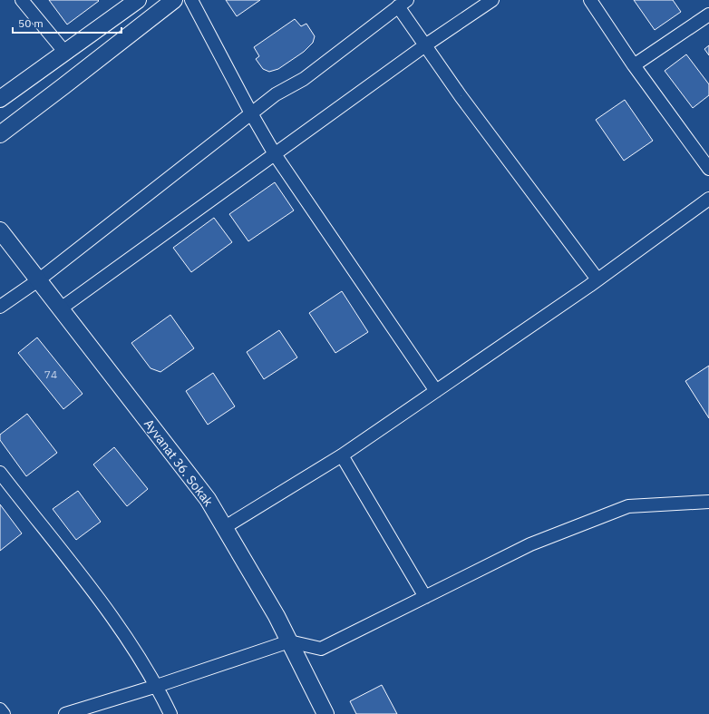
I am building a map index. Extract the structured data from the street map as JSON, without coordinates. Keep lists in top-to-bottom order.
{
  "streets": {
    "street": ["Ayvanat 36. Sokak"]
  },
  "house_numbers": ["74"],
  "scale_bar": "50 m"
}
